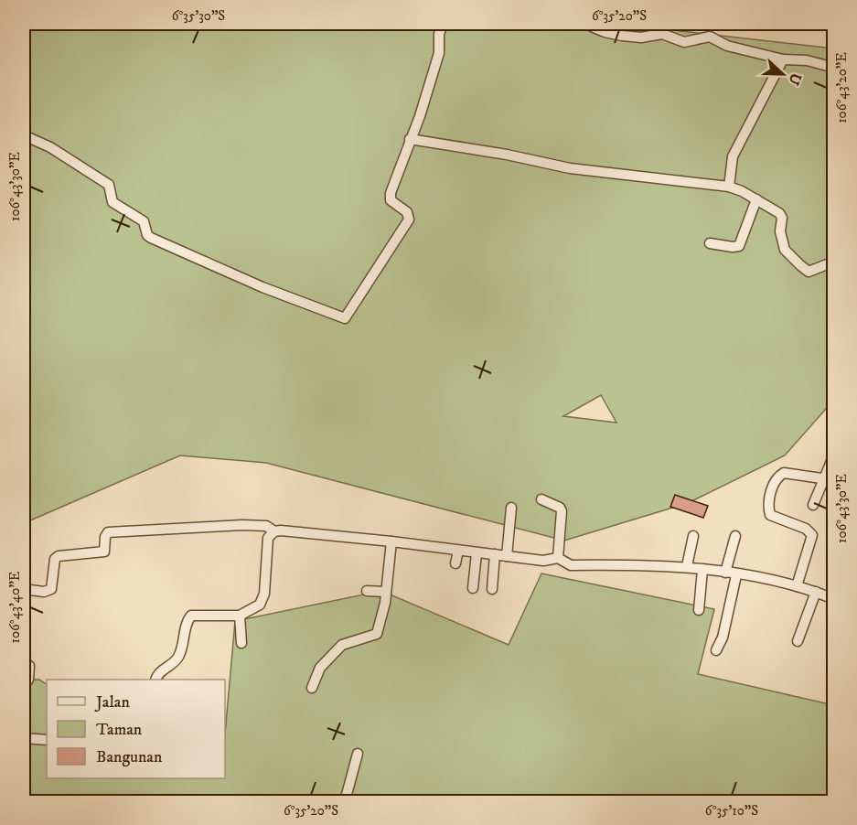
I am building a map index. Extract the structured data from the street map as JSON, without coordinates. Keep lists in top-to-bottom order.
{
  "legend": ["Jalan", "Taman", "Bangunan"],
  "north": "right",
  "coordinates": [
    "6°35'30\"S",
    "6°35'20\"S",
    "106°43'20\"E",
    "106°43'30\"E",
    "106°43'40\"E",
    "6°35'10\"S"
  ]
}
